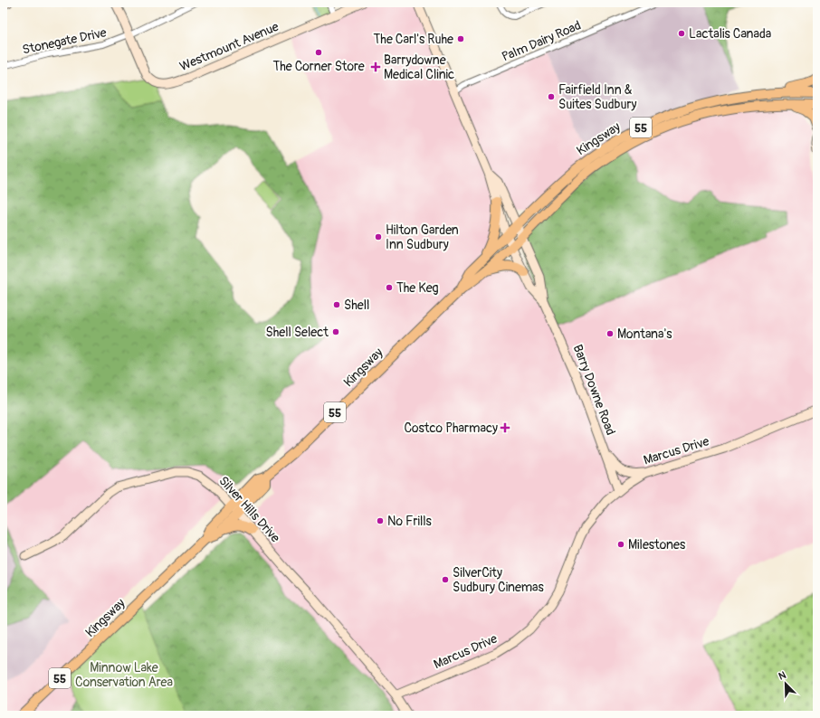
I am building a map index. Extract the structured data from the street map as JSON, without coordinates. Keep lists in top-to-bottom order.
{
  "streets": {
    "main road": ["55", "Kingsway"],
    "street": [
      "Stonegate Drive",
      "Palm Dairy Road",
      "Westmount Avenue",
      "Barry Downe Road",
      "Marcus Drive",
      "Silver Hills Drive"
    ]
  },
  "crossings": [
    ["Stonegate Drive", "Westmount Avenue"],
    ["Palm Dairy Road", "Barry Downe Road"],
    ["Kingsway", "Barry Downe Road"],
    ["Kingsway", "Silver Hills Drive"],
    ["Barry Downe Road", "Marcus Drive"],
    ["Marcus Drive", "Silver Hills Drive"]
  ],
  "parks": ["Minnow Lake Conservation Area"],
  "places": {
    "other": [
      "Lactalis Canada",
      "The Carl's Ruhe",
      "The Corner Store",
      "Fairfield Inn & Suites Sudbury",
      "Hilton Garden Inn Sudbury",
      "The Keg",
      "Shell",
      "Shell Select",
      "Montana's",
      "No Frills",
      "Milestones",
      "SilverCity Sudbury Cinemas"
    ],
    "health": ["Barrydowne Medical Clinic", "Costco Pharmacy"]
  },
  "north": "top left"
}
